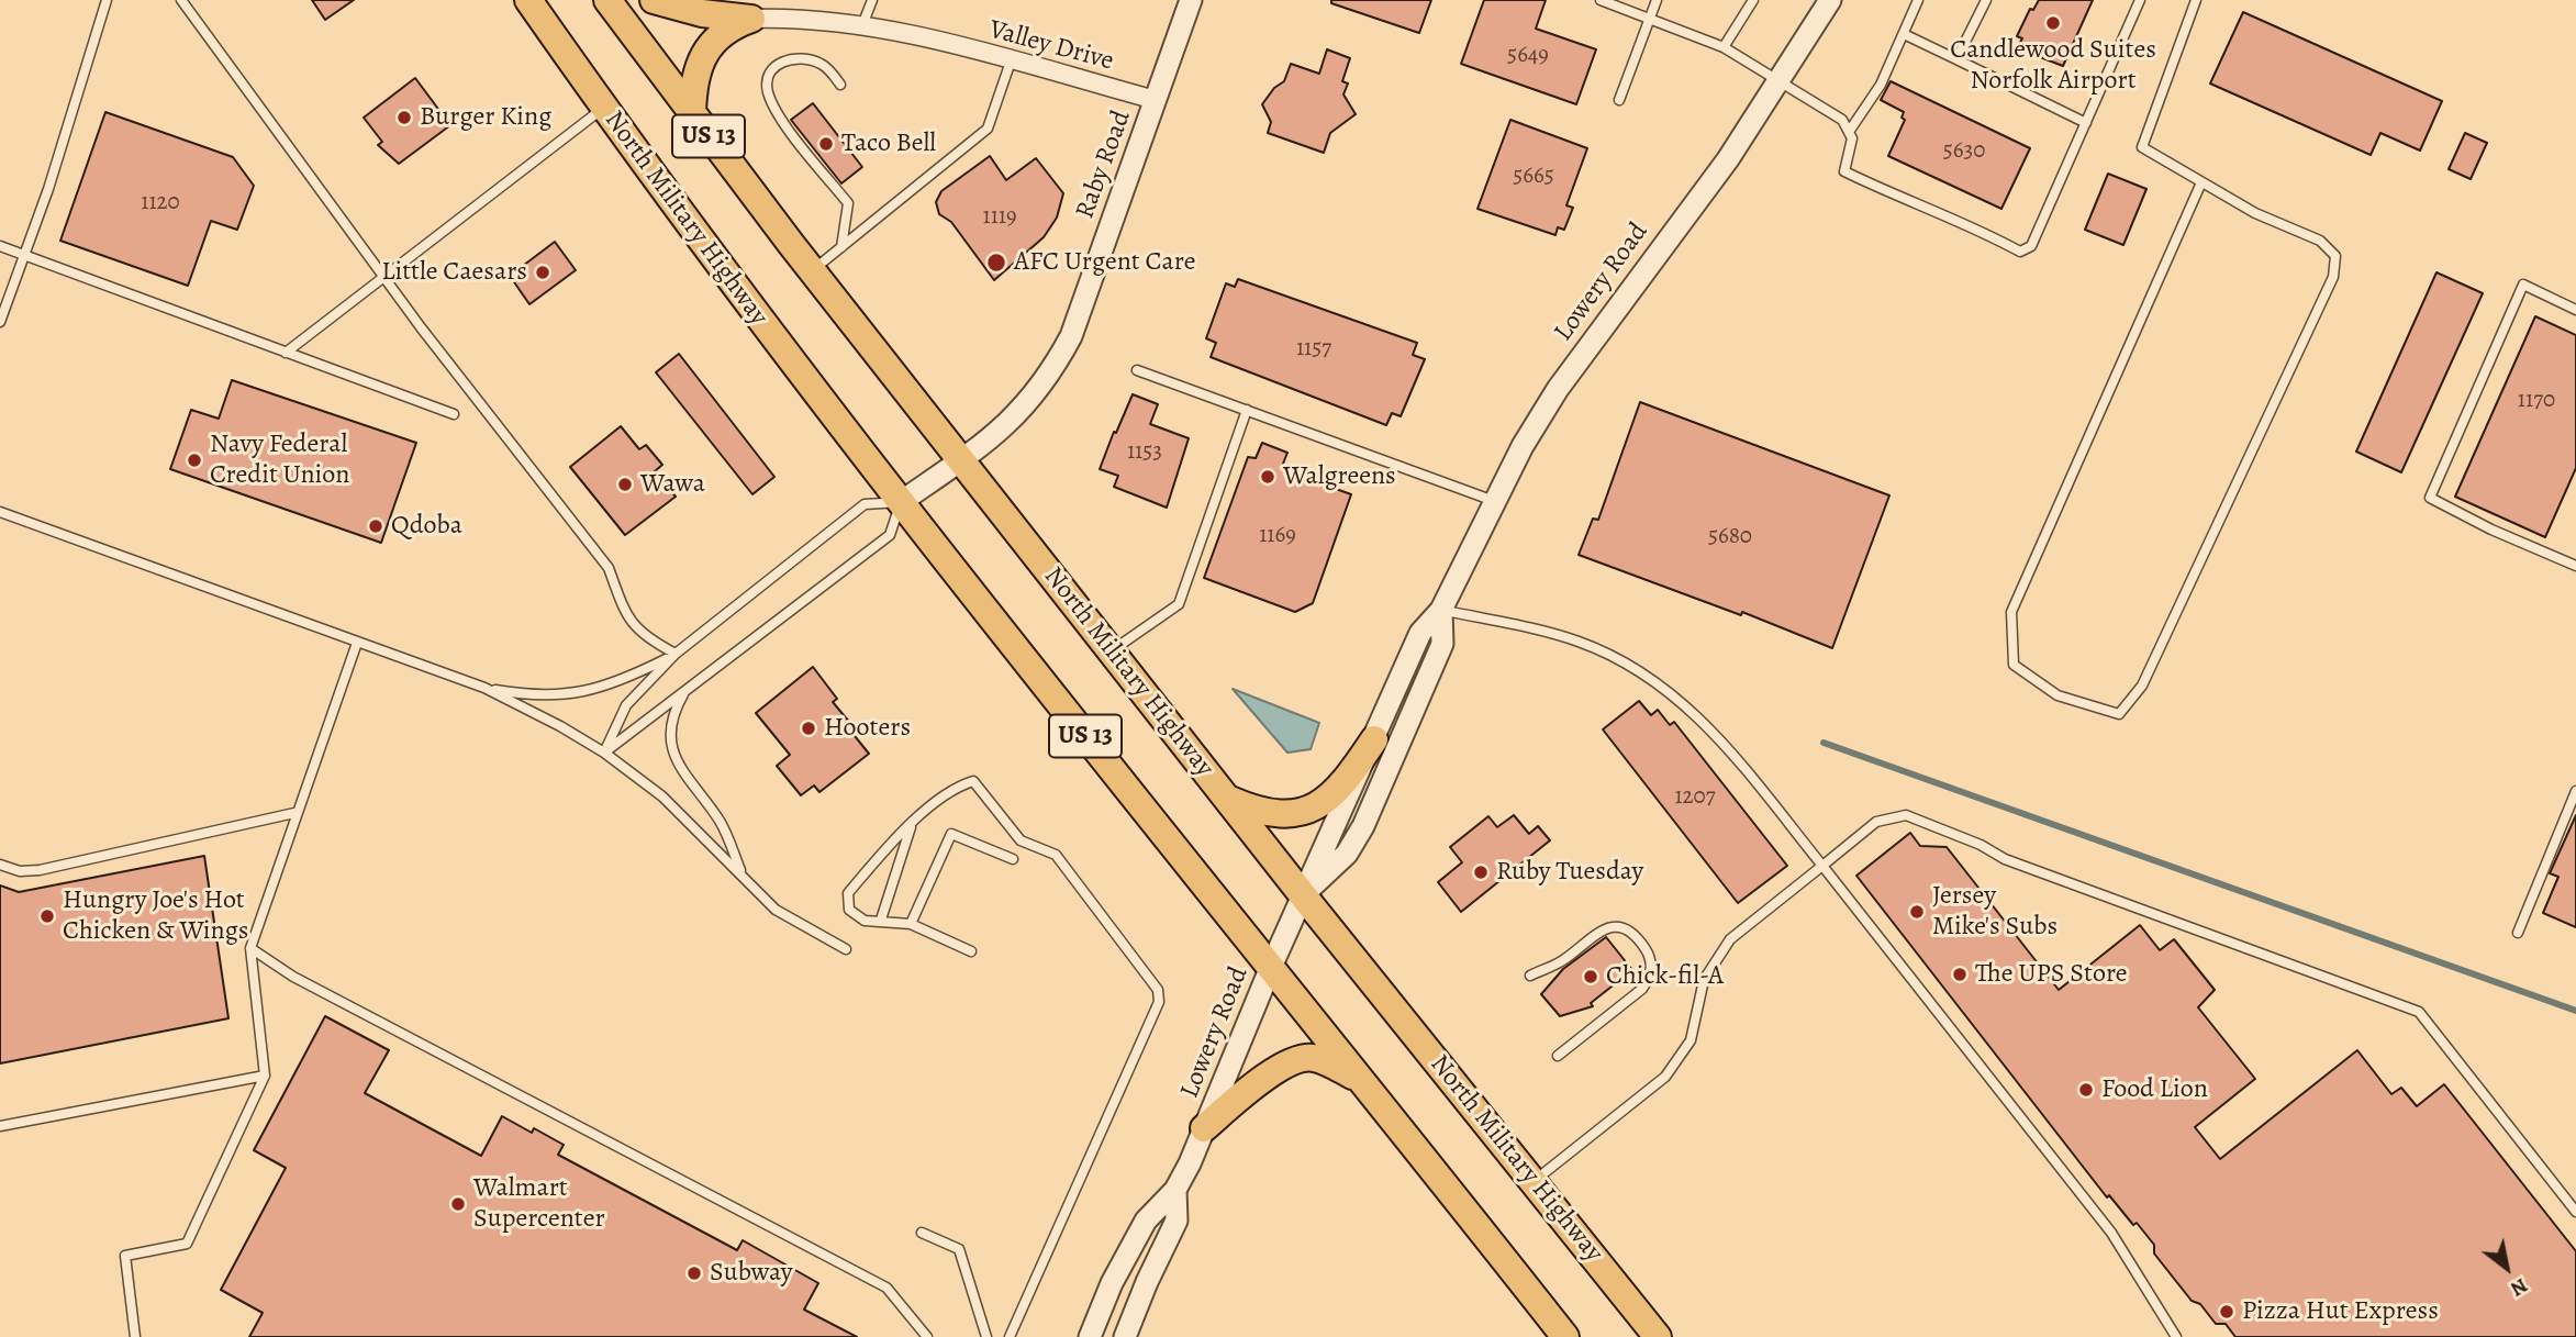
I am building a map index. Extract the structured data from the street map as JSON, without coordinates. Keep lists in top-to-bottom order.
{
  "streets": {
    "main road": ["US 13", "North Military Highway"],
    "street": ["Valley Drive", "Raby Road", "Lowery Road"]
  },
  "crossings": [
    ["Valley Drive", "Raby Road"],
    ["Raby Road", "North Military Highway"],
    ["North Military Highway", "Lowery Road"]
  ],
  "places": [
    "Candlewood Suites Norfolk Airport",
    "Burger King",
    "Taco Bell",
    "AFC Urgent Care",
    "Little Caesars",
    "Navy Federal Credit Union",
    "Walgreens",
    "Wawa",
    "Qdoba",
    "Hooters",
    "Ruby Tuesday",
    "Jersey Mike's Subs",
    "Hungry Joe's Hot Chicken & Wings",
    "The UPS Store",
    "Chick-fil-A",
    "Food Lion",
    "Walmart Supercenter",
    "Subway",
    "Pizza Hut Express"
  ],
  "house_numbers": [
    "5649",
    "5630",
    "5665",
    "1120",
    "1119",
    "1157",
    "1170",
    "1153",
    "1169",
    "5680",
    "1207"
  ],
  "north": "bottom right"
}
